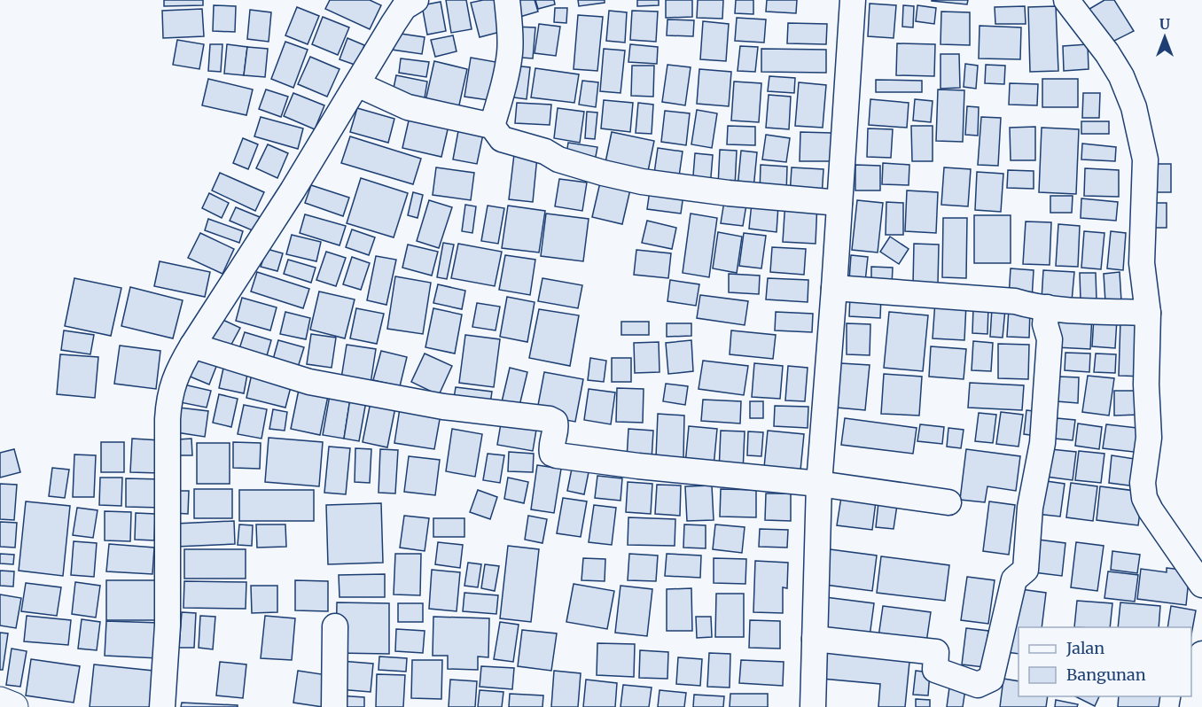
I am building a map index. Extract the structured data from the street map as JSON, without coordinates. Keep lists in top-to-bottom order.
{
  "legend": ["Jalan", "Bangunan"],
  "north": "top"
}
